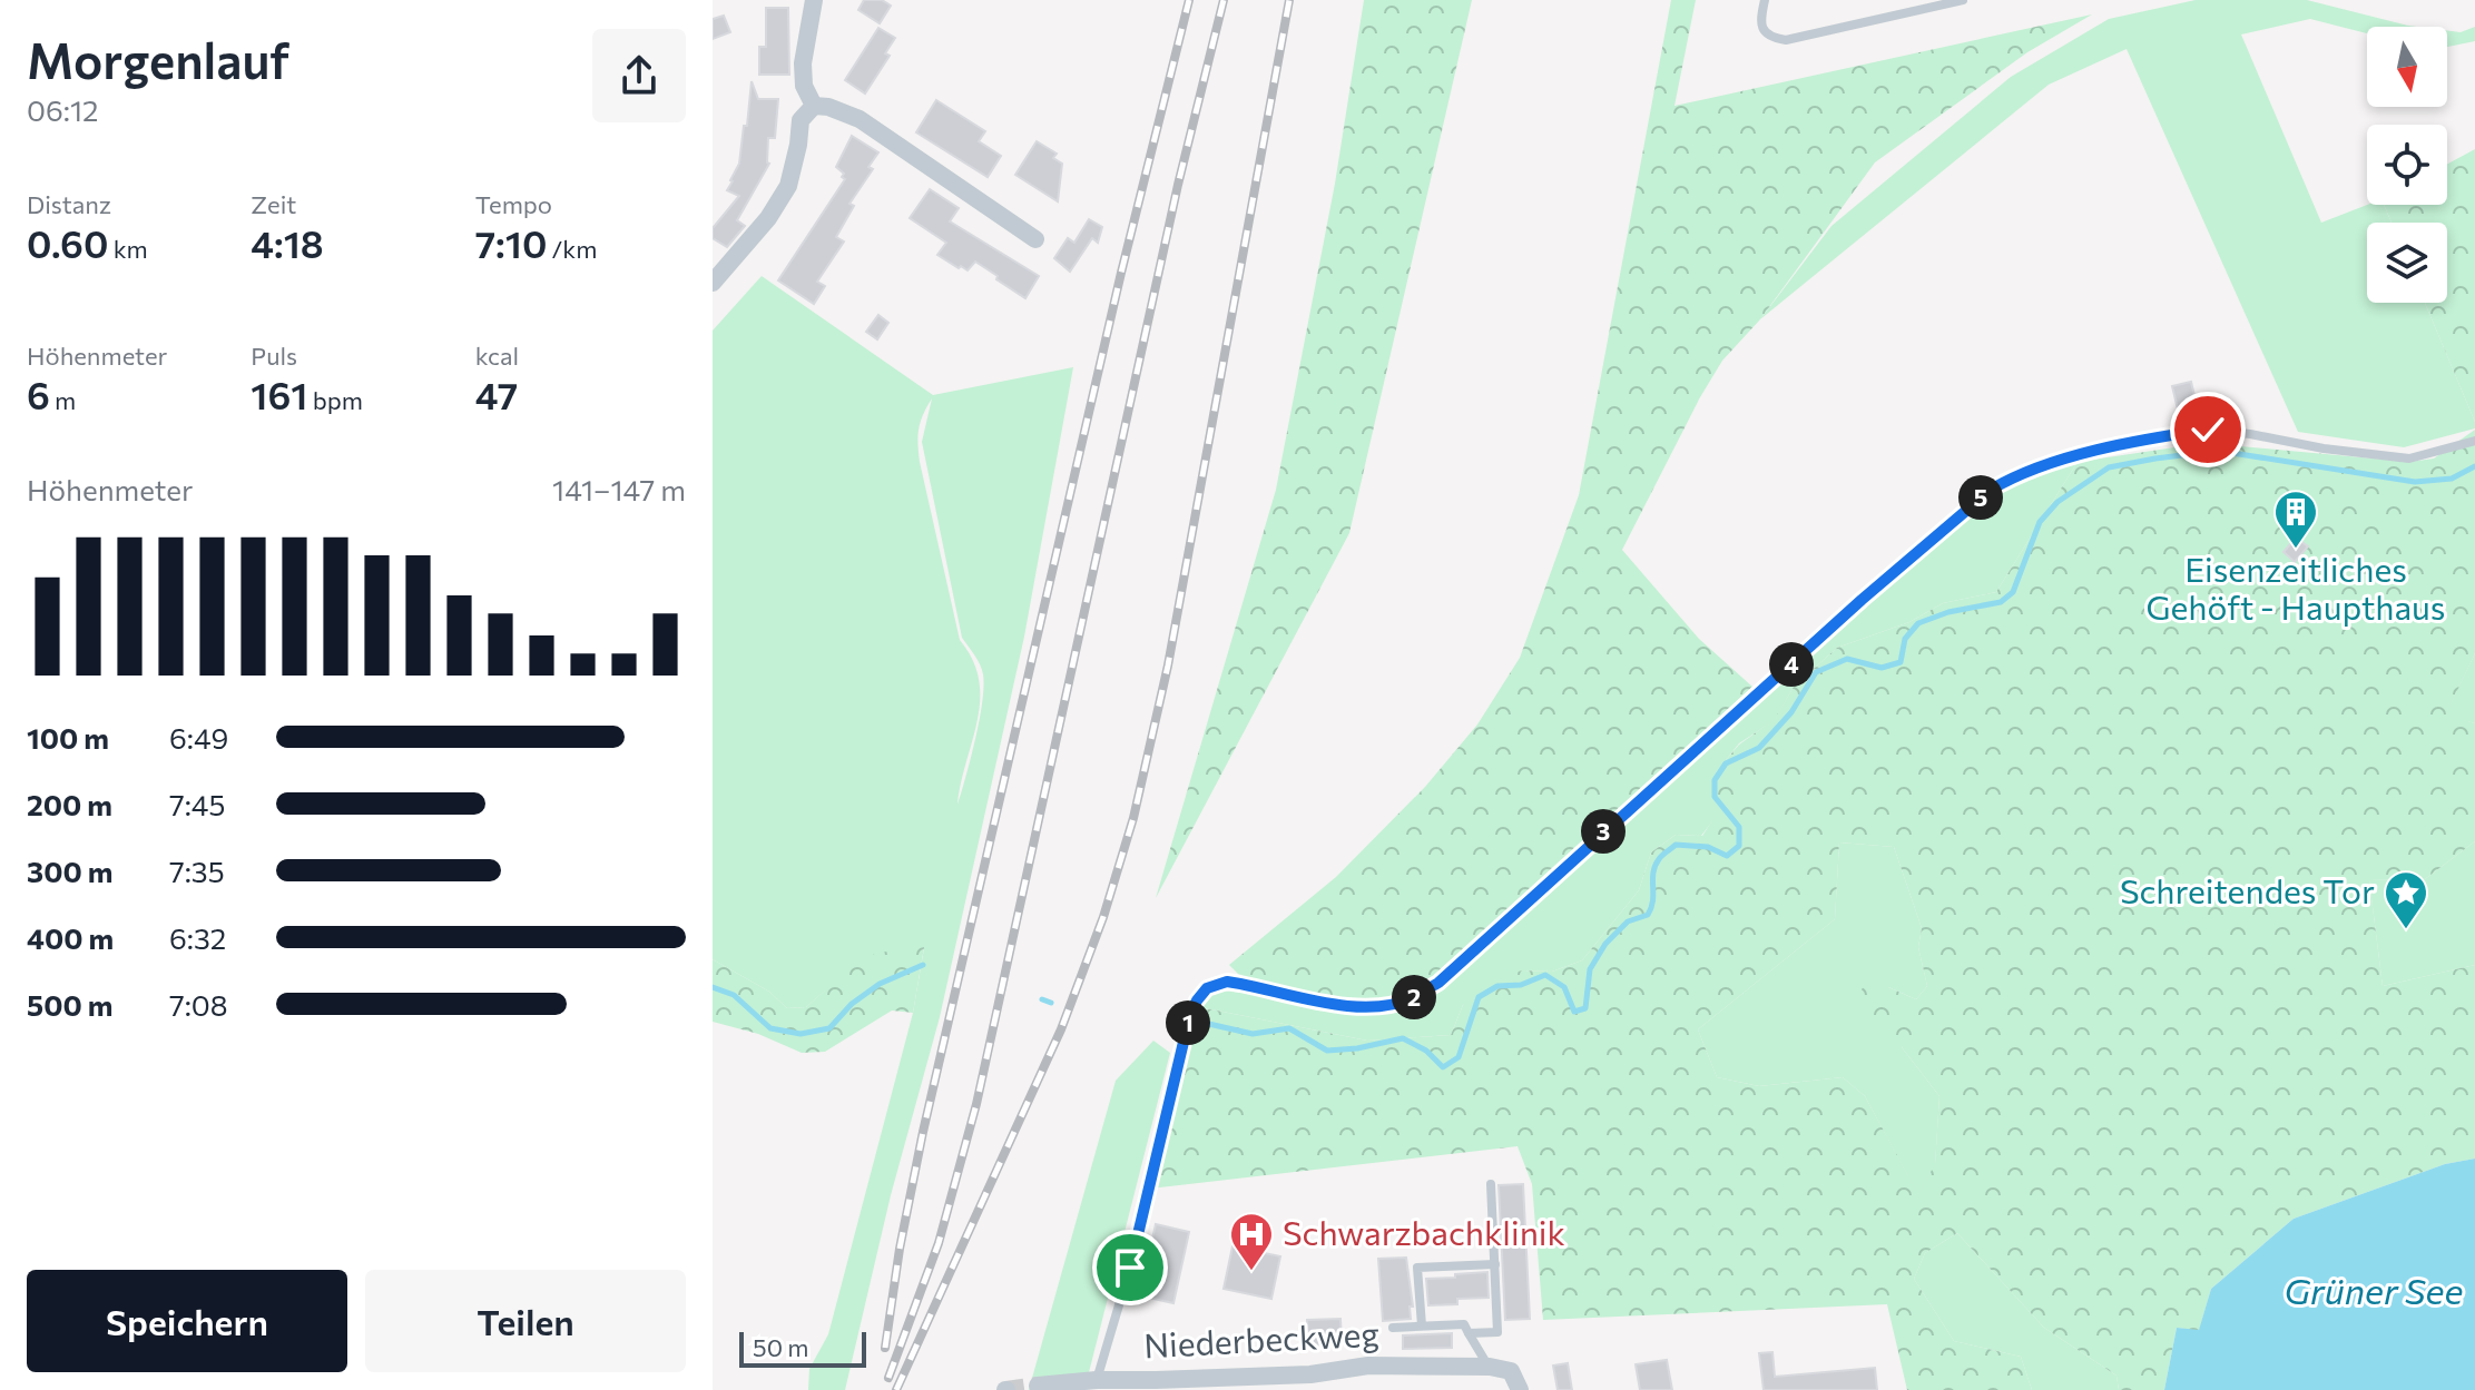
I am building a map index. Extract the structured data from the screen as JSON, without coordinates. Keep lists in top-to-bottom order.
{
  "streets": {
    "street": ["Niederbeckweg"]
  },
  "water": ["Grüner See"],
  "places": {
    "building": ["Eisenzeitliches Gehöft - Haupthaus"],
    "place": ["Schreitendes Tor"],
    "hospital": ["Schwarzbachklinik"]
  },
  "scale_bar": "50 m",
  "north": "bottom",
  "page": {
    "heading": ["Morgenlauf", "06:12"],
    "stats": [
      ["Distanz", "0.60 km"],
      ["Zeit", "4:18"],
      ["Tempo", "7:10 /km"],
      ["Höhenmeter", "6 m"],
      ["Puls", "161 bpm"],
      ["kcal", "47"]
    ],
    "chart": ["Höhenmeter", "141–147 m"],
    "pins": [
      "5",
      "4",
      "3",
      "2",
      "1"
    ],
    "list": [
      {
        "name": "100 m",
        "note": "6:49"
      },
      {
        "name": "200 m",
        "note": "7:45"
      },
      {
        "name": "300 m",
        "note": "7:35"
      },
      {
        "name": "400 m",
        "note": "6:32"
      },
      {
        "name": "500 m",
        "note": "7:08"
      }
    ],
    "buttons": ["Speichern", "Teilen"],
    "scale": "50 m"
  }
}
